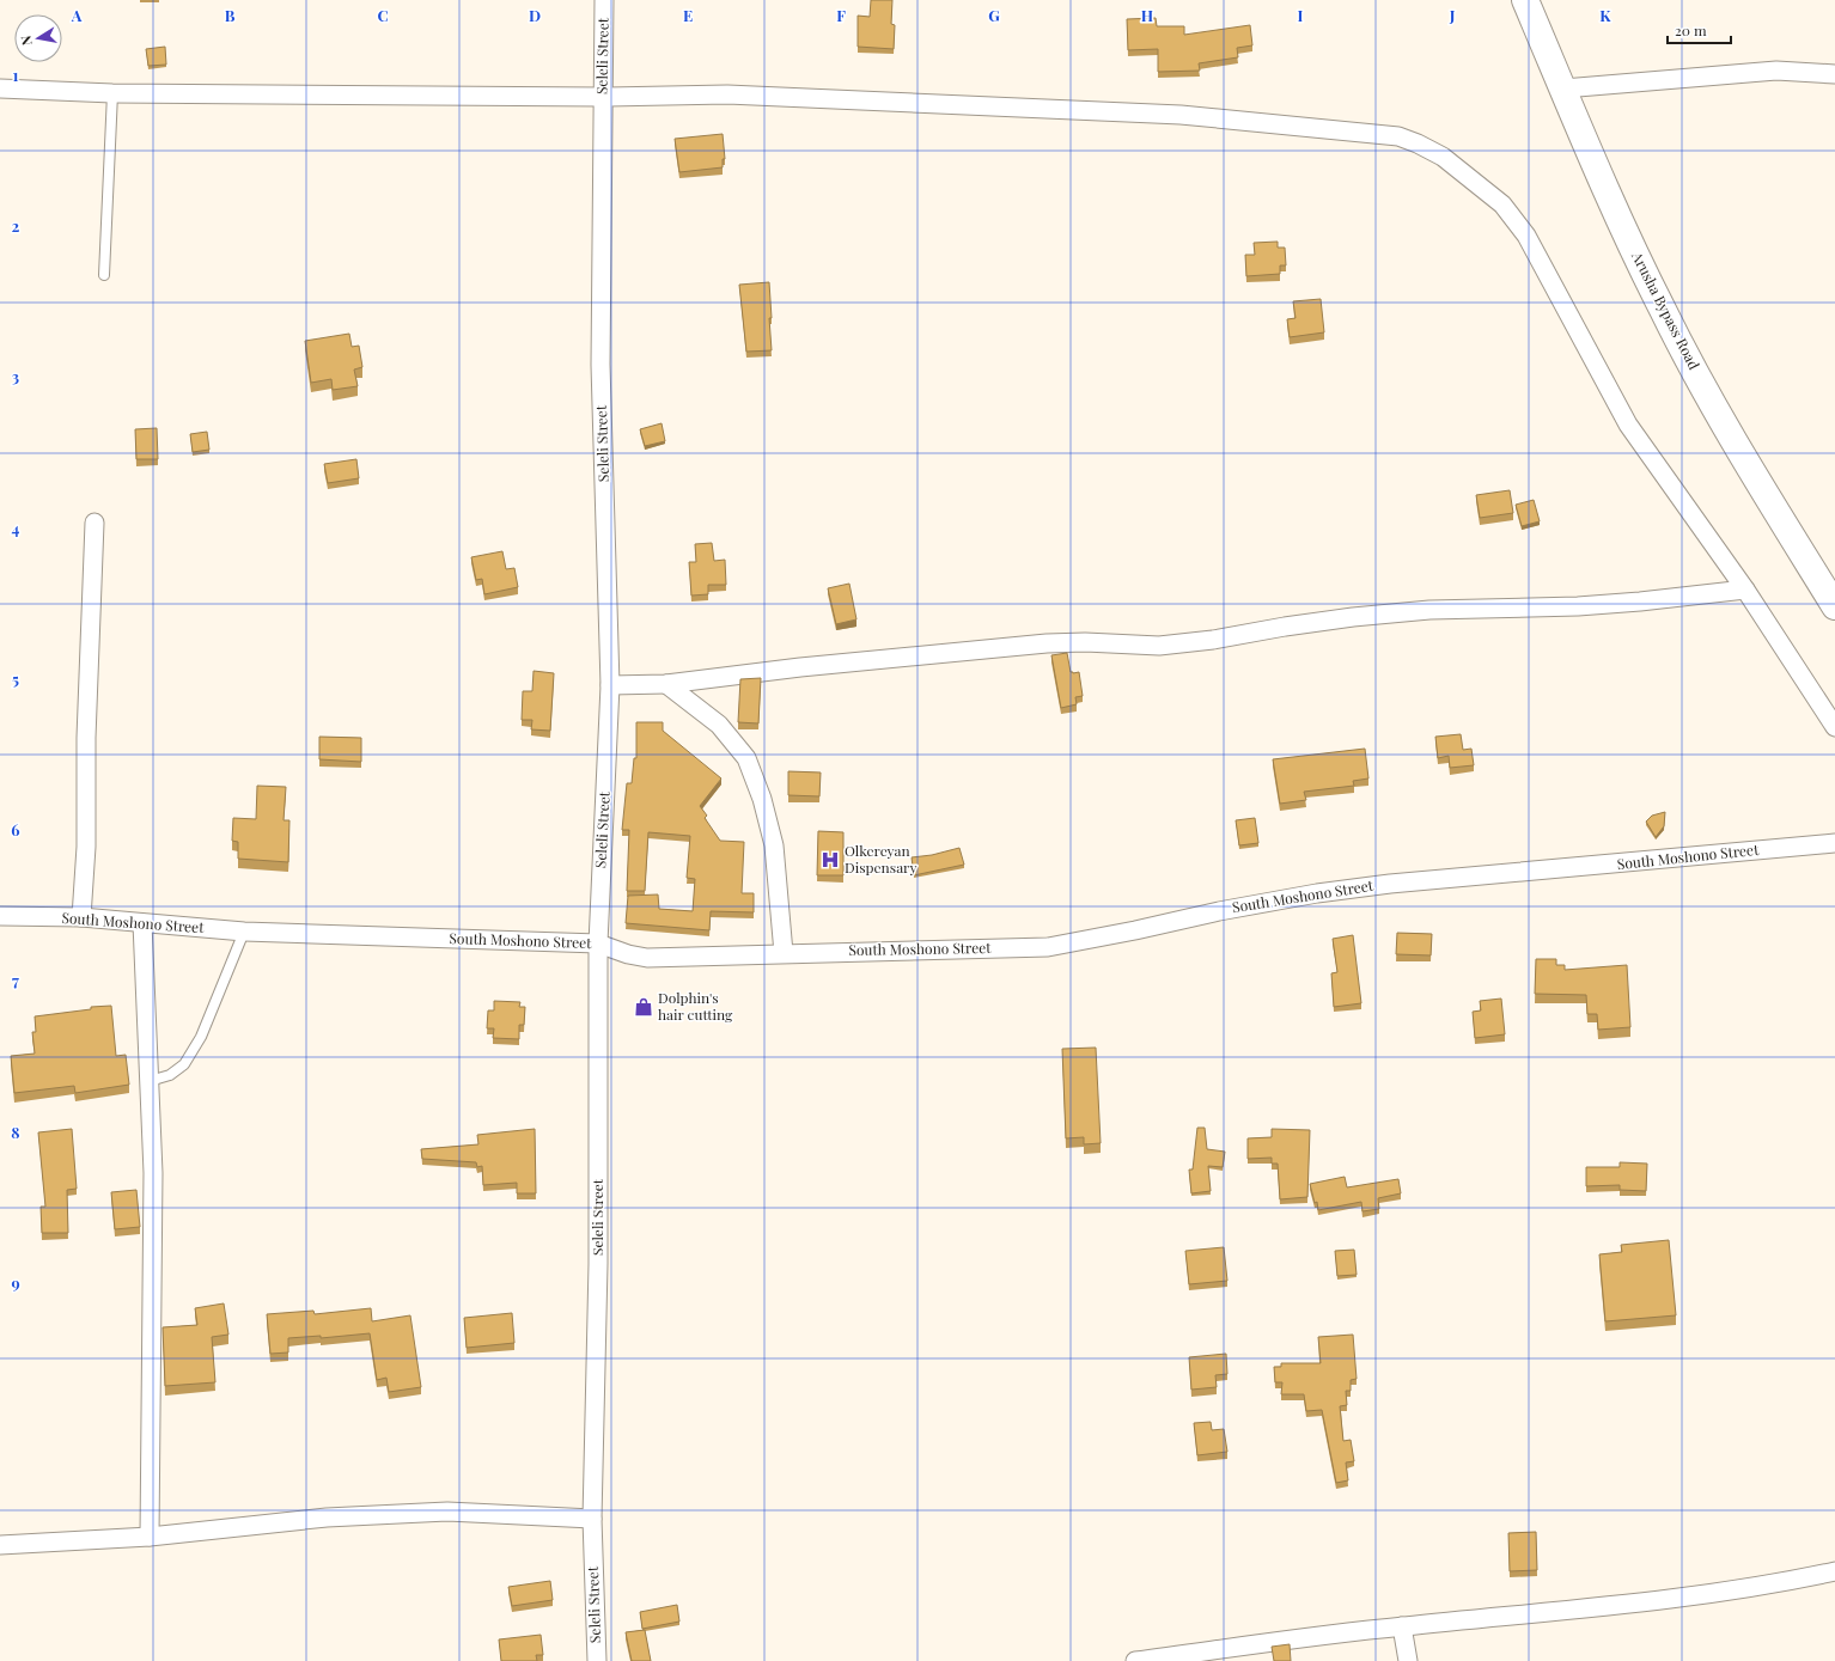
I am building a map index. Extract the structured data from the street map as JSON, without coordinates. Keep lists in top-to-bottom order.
{
  "streets": {
    "main road": ["Arusha Bypass Road"],
    "street": ["Seleli Street", "South Moshono Street"]
  },
  "crossings": [
    ["Seleli Street", "South Moshono Street"]
  ],
  "places": {
    "hospital": ["Olkereyan Dispensary"],
    "shop": ["Dolphin's hair cutting"]
  },
  "scale_bar": "20 m",
  "north": "left",
  "grid": {
    "columns": [
      "A",
      "B",
      "C",
      "D",
      "E",
      "F",
      "G",
      "H",
      "I",
      "J",
      "K"
    ],
    "rows": [
      "1",
      "2",
      "3",
      "4",
      "5",
      "6",
      "7",
      "8",
      "9"
    ]
  }
}
